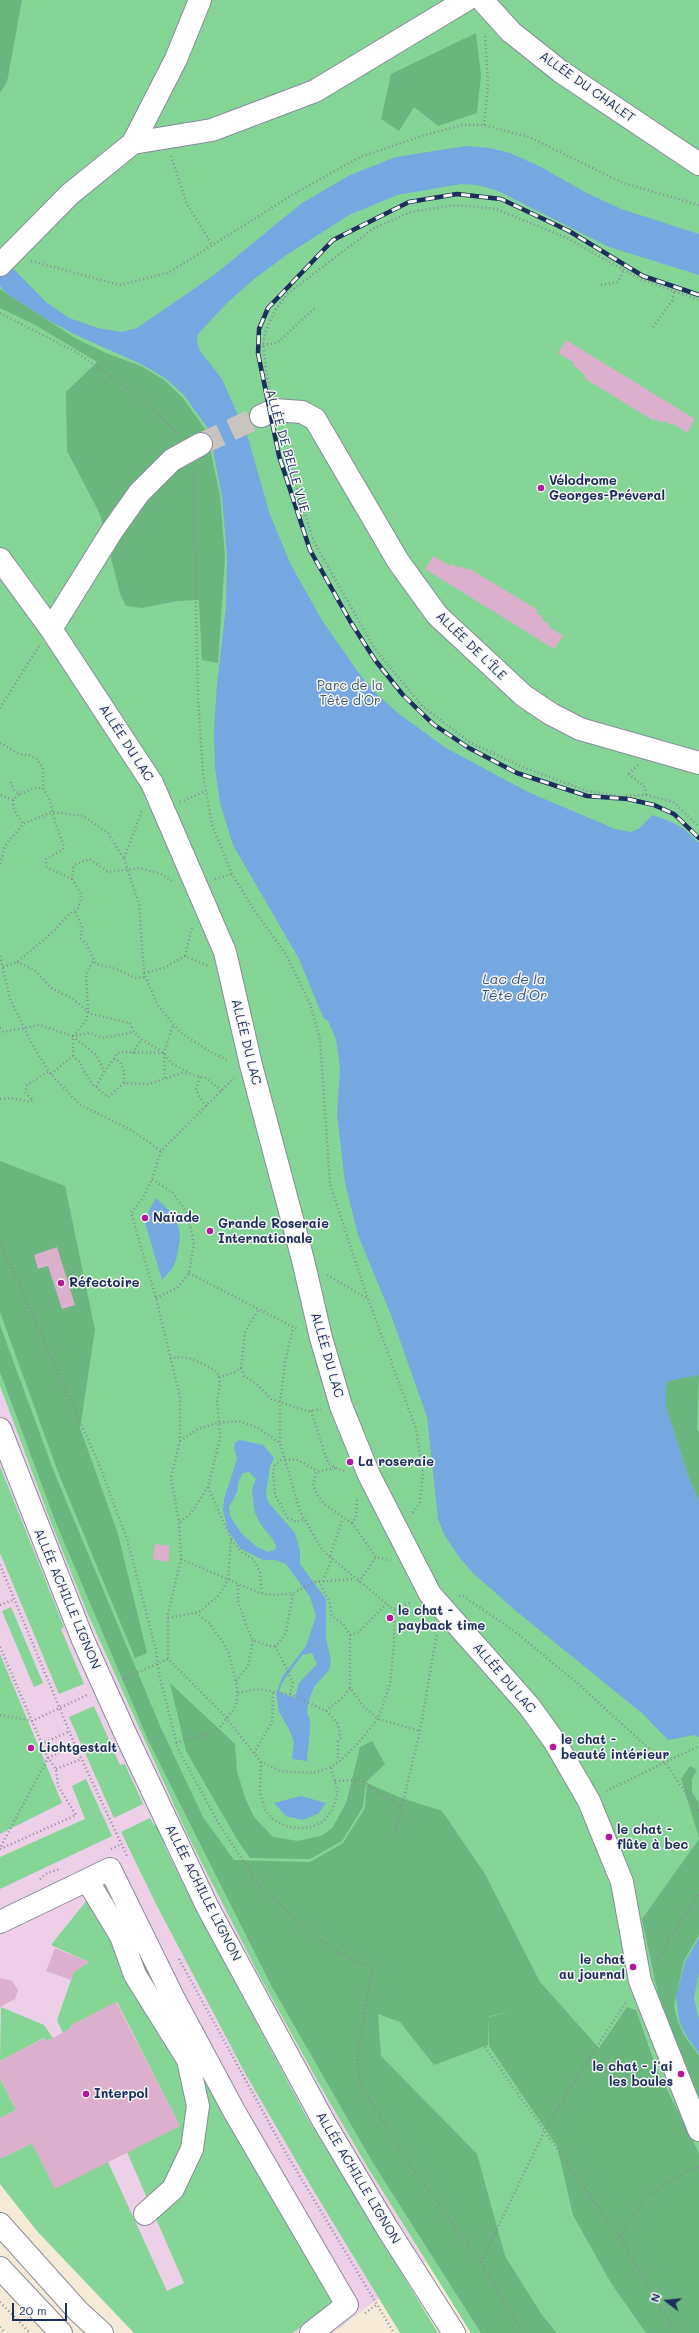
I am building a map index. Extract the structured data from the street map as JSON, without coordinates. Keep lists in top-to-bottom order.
{
  "streets": {
    "street": [
      "ALLÉE DU CHALET",
      "ALLÉE DE L'ÎLE",
      "ALLÉE DU LAC",
      "ALLÉE ACHILLE LIGNON"
    ],
    "path": ["ALLÉE DE BELLE VUE"]
  },
  "crossings": [
    ["ALLÉE DE BELLE VUE", "ALLÉE DE L'ÎLE"]
  ],
  "water": ["Lac de la Tête d'Or"],
  "parks": ["Parc de la Tête d'Or"],
  "places": [
    "Vélodrome Georges-Préveral",
    "Naïade",
    "Grande Roseraie Internationale",
    "Réfectoire",
    "La roseraie",
    "le chat - payback time",
    "le chat - beauté intérieur",
    "Lichtgestalt",
    "le chat - flûte à bec",
    "le chat au journal",
    "le chat - j'ai les boules",
    "Interpol"
  ],
  "scale_bar": "20 m",
  "north": "left"
}
